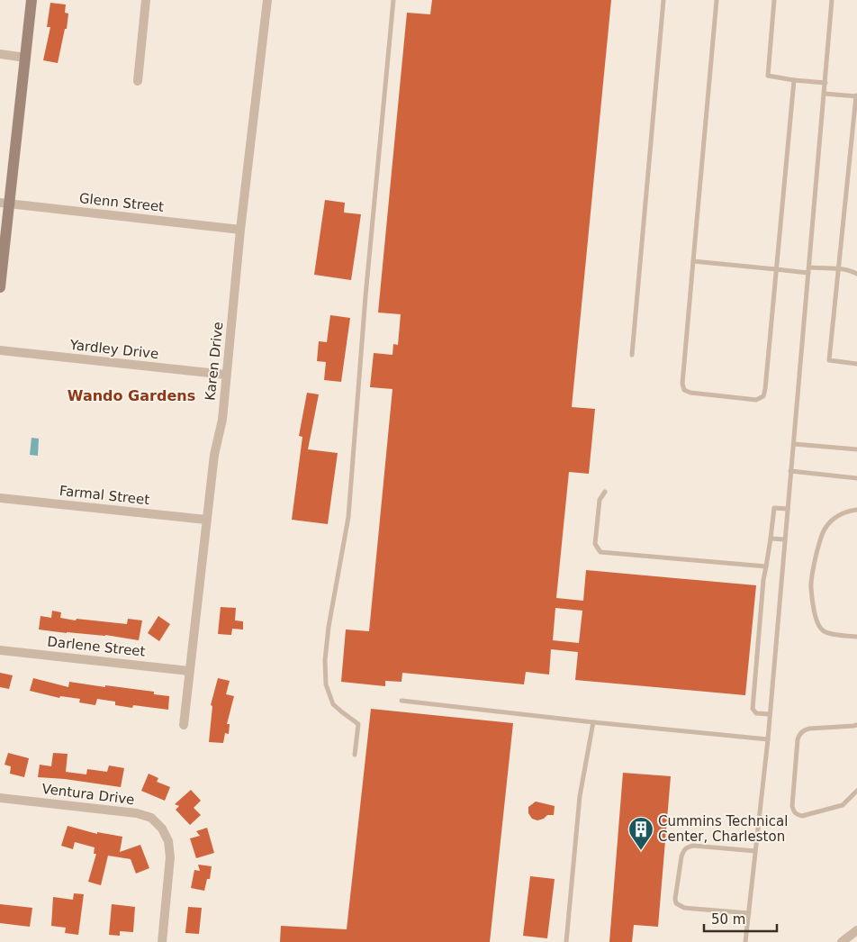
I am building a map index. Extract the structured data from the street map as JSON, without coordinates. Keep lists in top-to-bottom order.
{
  "streets": {
    "street": [
      "Glenn Street",
      "Yardley Drive",
      "Karen Drive",
      "Farmal Street",
      "Darlene Street",
      "Ventura Drive"
    ]
  },
  "crossings": [
    ["Glenn Street", "Karen Drive"],
    ["Yardley Drive", "Karen Drive"],
    ["Karen Drive", "Farmal Street"],
    ["Karen Drive", "Darlene Street"]
  ],
  "districts": ["Wando Gardens"],
  "places": {
    "building": ["Cummins Technical Center, Charleston"]
  },
  "scale_bar": "50 m"
}
